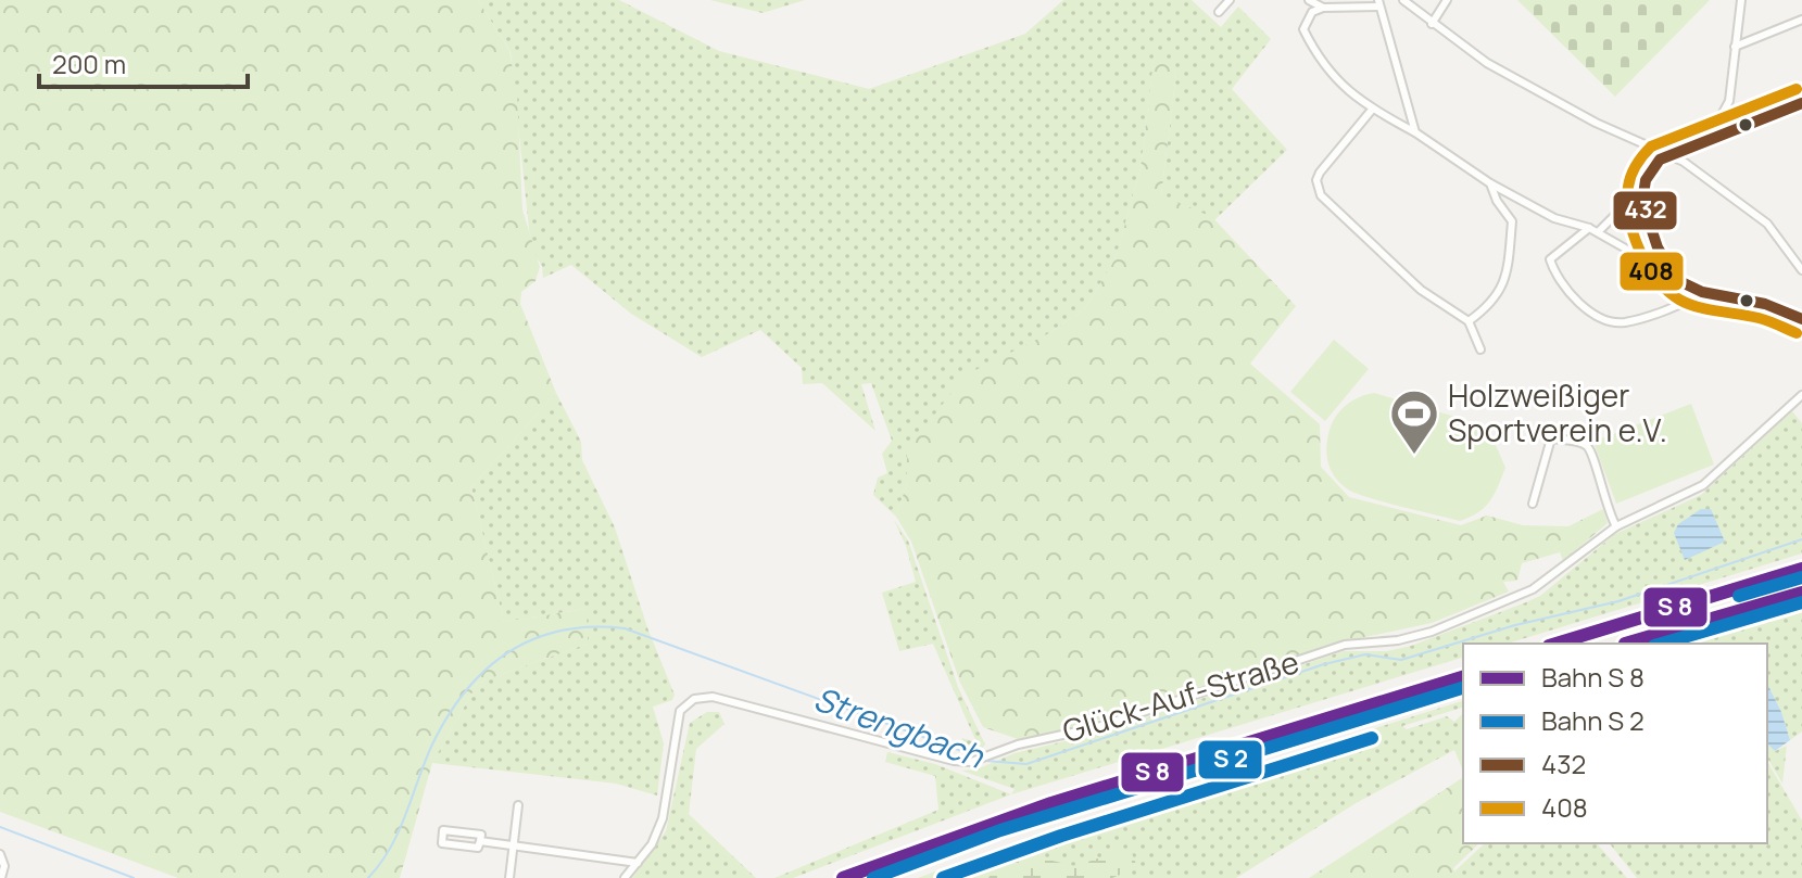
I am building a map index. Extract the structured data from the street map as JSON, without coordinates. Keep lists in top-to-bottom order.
{
  "streets": {
    "street": ["Glück-Auf-Straße"]
  },
  "water": ["Strengbach"],
  "places": {
    "sports": ["Holzweißiger Sportverein e.V."]
  },
  "lines": ["transit line 408", "transit line 432"],
  "legend": [
    "Bahn S 8",
    "Bahn S 2",
    "432",
    "408"
  ],
  "scale_bar": "200 m"
}
